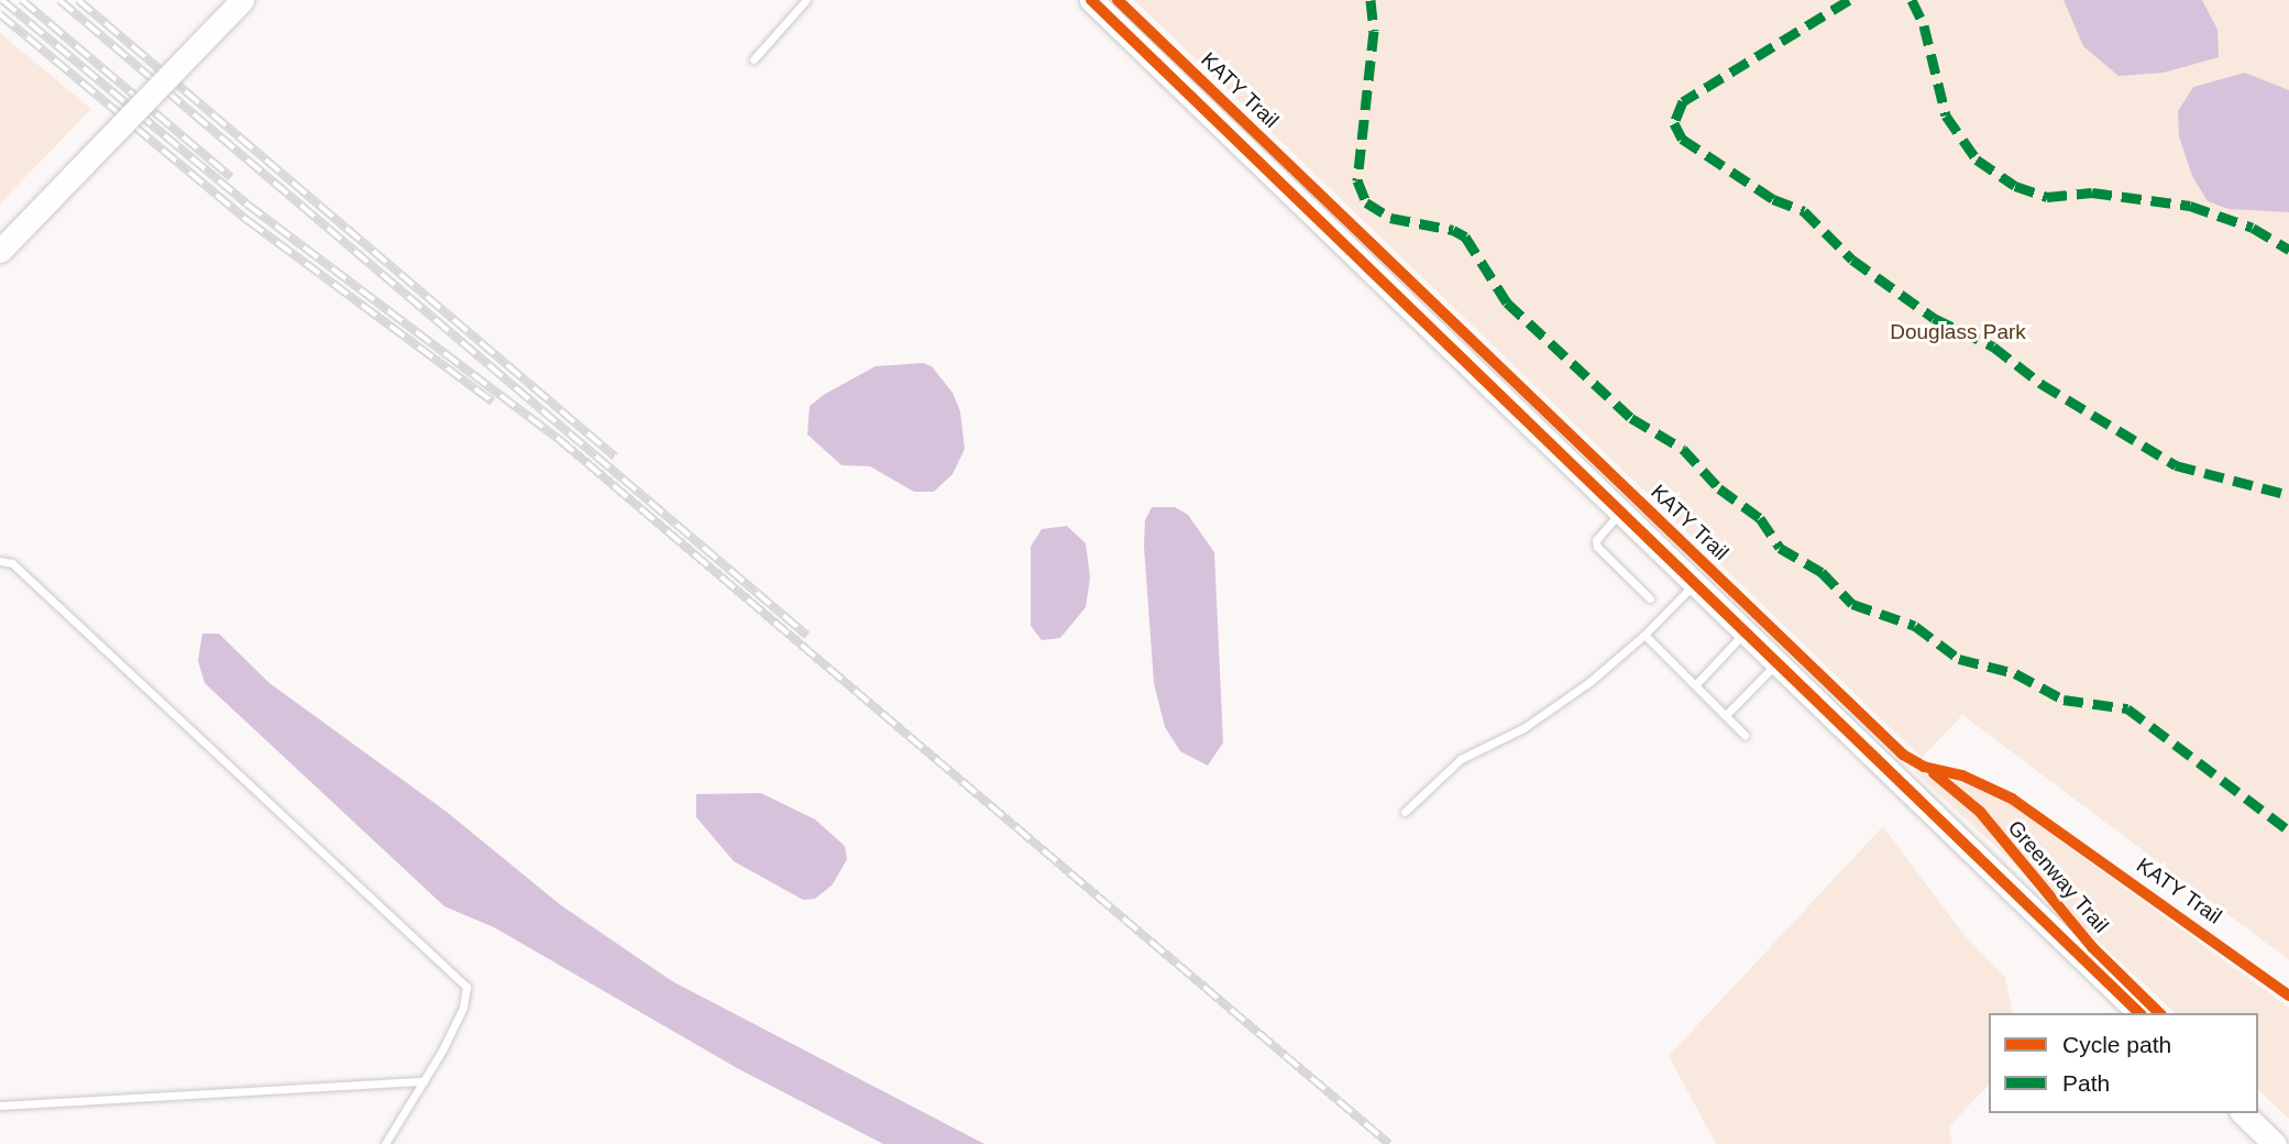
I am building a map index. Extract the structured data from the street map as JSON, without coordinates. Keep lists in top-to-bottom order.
{
  "streets": {
    "cycle path": ["KATY Trail", "Greenway Trail"]
  },
  "parks": ["Douglass Park"],
  "legend": ["Cycle path", "Path"]
}
